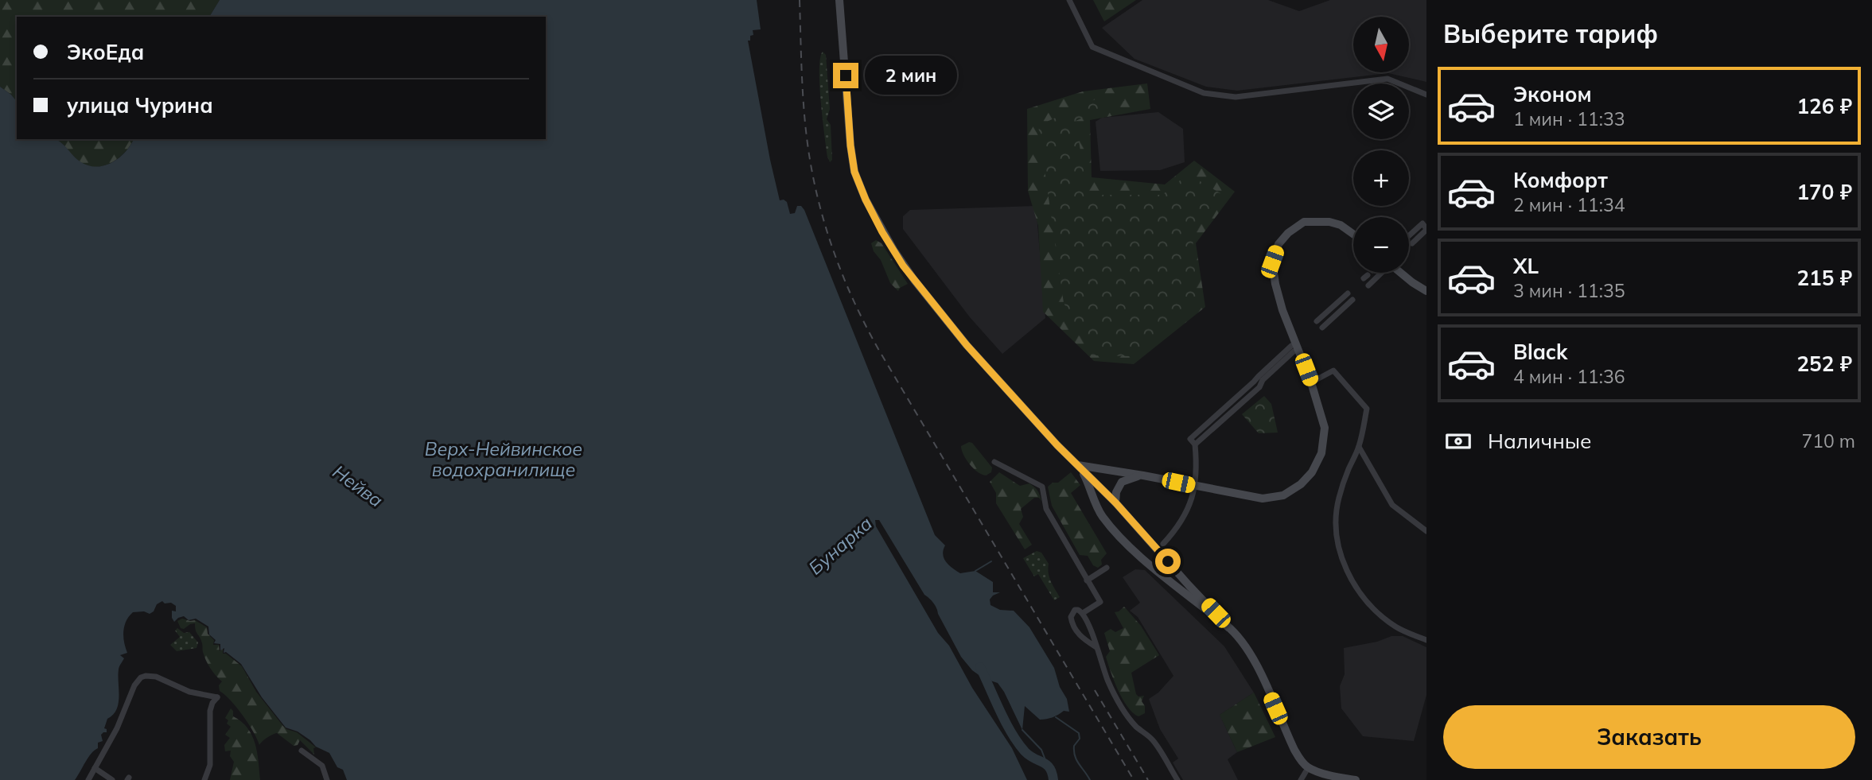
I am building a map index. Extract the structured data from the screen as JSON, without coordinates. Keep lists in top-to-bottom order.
{
  "water": ["Верх-Нейвинское водохранилище", "Нейва", "Бунарка"],
  "north": "bottom",
  "page": {
    "heading": "Выберите тариф",
    "map_buttons": ["+", "−"],
    "banner": ["ЭкоЕда", "улица Чурина"],
    "bubble": "2 мин",
    "list": [
      {
        "name": "Эконом",
        "note": "1 мин · 11:33",
        "value": "126 ₽"
      },
      {
        "name": "Комфорт",
        "note": "2 мин · 11:34",
        "value": "170 ₽"
      },
      {
        "name": "XL",
        "note": "3 мин · 11:35",
        "value": "215 ₽"
      },
      {
        "name": "Black",
        "note": "4 мин · 11:36",
        "value": "252 ₽"
      }
    ],
    "pay": ["Наличные", "710 m"],
    "buttons": "Заказать"
  }
}
